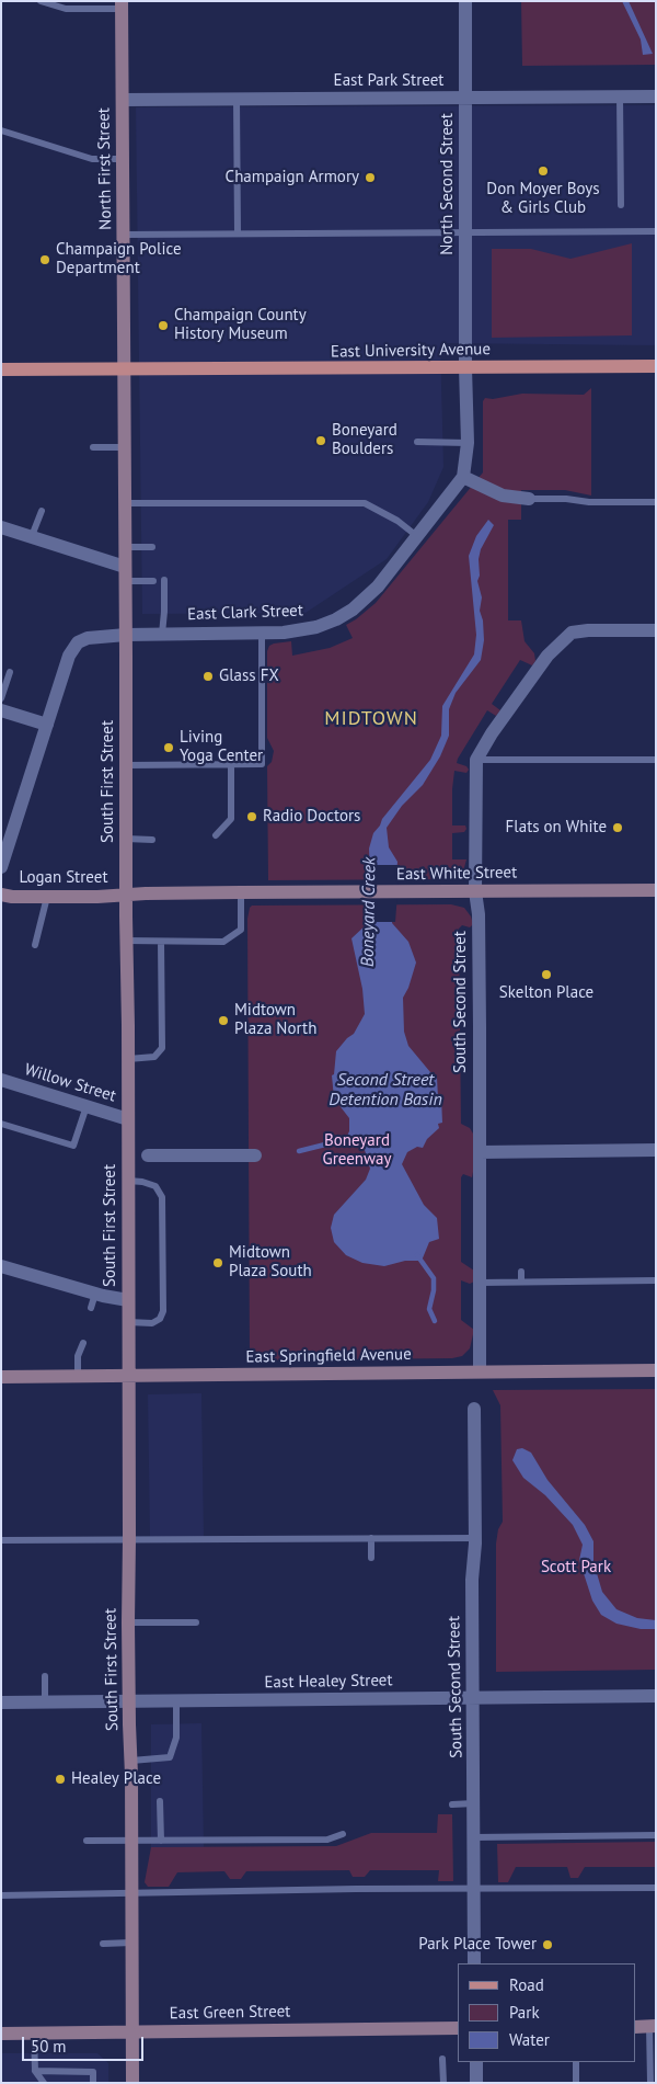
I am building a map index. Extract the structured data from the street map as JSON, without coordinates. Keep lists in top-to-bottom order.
{
  "streets": {
    "main road": ["East University Avenue"],
    "street": [
      "East Park Street",
      "North First Street",
      "North Second Street",
      "East Clark Street",
      "South First Street",
      "East White Street",
      "Logan Street",
      "South Second Street",
      "Willow Street",
      "East Springfield Avenue",
      "East Healey Street",
      "East Green Street"
    ]
  },
  "crossings": [
    ["East Park Street", "North First Street"],
    ["East Park Street", "North Second Street"],
    ["North First Street", "East University Avenue"],
    ["North First Street", "South First Street"],
    ["North Second Street", "East University Avenue"],
    ["North Second Street", "East Clark Street"],
    ["East University Avenue", "South First Street"],
    ["East Clark Street", "South First Street"],
    ["South First Street", "East White Street"],
    ["South First Street", "Logan Street"],
    ["South First Street", "Willow Street"],
    ["South First Street", "East Springfield Avenue"],
    ["South First Street", "East Healey Street"],
    ["South First Street", "East Green Street"],
    ["East White Street", "Logan Street"],
    ["East White Street", "South Second Street"],
    ["South Second Street", "East Springfield Avenue"],
    ["South Second Street", "East Healey Street"]
  ],
  "districts": ["MIDTOWN"],
  "water": ["Boneyard Creek", "Second Street Detention Basin"],
  "parks": ["Boneyard Greenway", "Scott Park"],
  "places": [
    "Don Moyer Boys & Girls Club",
    "Champaign Armory",
    "Champaign Police Department",
    "Champaign County History Museum",
    "Boneyard Boulders",
    "Glass FX",
    "Living Yoga Center",
    "Radio Doctors",
    "Flats on White",
    "Skelton Place",
    "Midtown Plaza North",
    "Midtown Plaza South",
    "Healey Place",
    "Park Place Tower"
  ],
  "legend": ["Road", "Park", "Water"],
  "scale_bar": "50 m"
}
